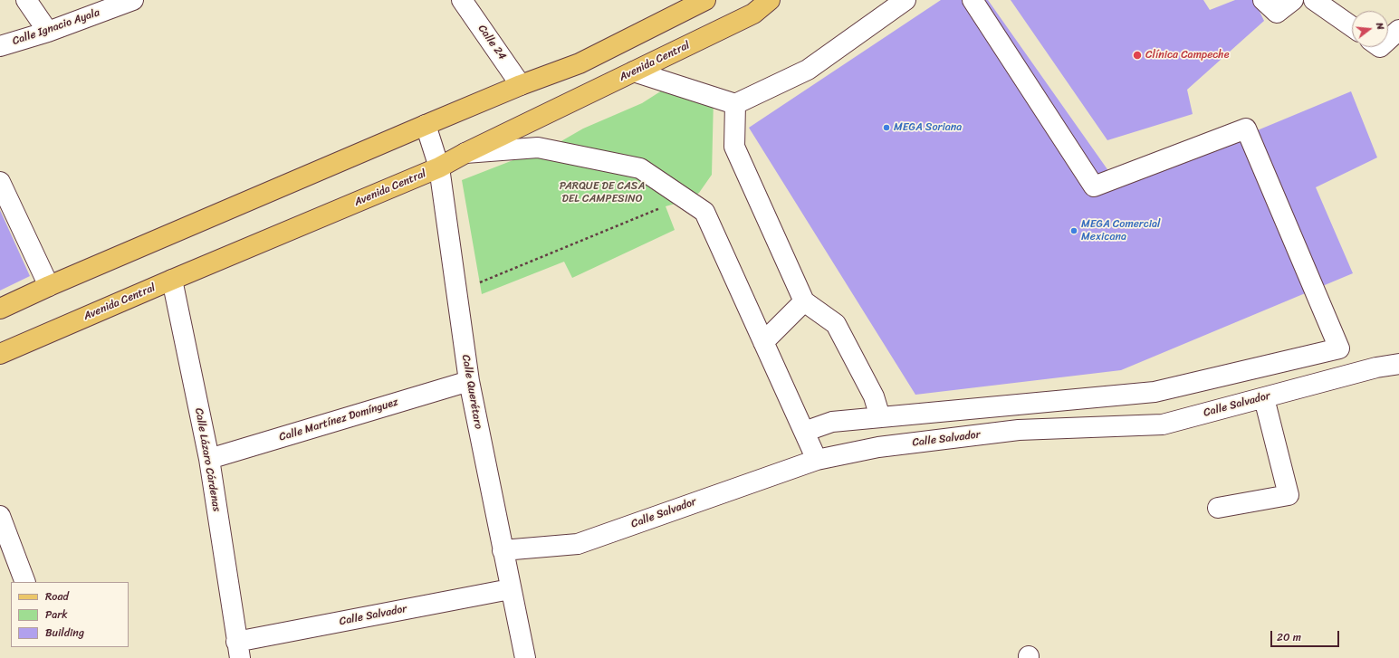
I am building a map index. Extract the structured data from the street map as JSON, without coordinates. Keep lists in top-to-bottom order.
{
  "streets": {
    "main road": ["Avenida Central"],
    "street": [
      "Calle Ignacio Ayala",
      "Calle 24",
      "Calle Querétaro",
      "Calle Salvador",
      "Calle Martínez Domínguez",
      "Calle Lázaro Cárdenas"
    ]
  },
  "crossings": [
    ["Avenida Central", "Calle Querétaro"],
    ["Avenida Central", "Calle Lázaro Cárdenas"],
    ["Calle Querétaro", "Calle Salvador"],
    ["Calle Querétaro", "Calle Martínez Domínguez"],
    ["Calle Salvador", "Calle Lázaro Cárdenas"],
    ["Calle Martínez Domínguez", "Calle Lázaro Cárdenas"]
  ],
  "parks": ["PARQUE DE CASA DEL CAMPESINO"],
  "places": ["Clínica Campeche", "MEGA Soriana", "MEGA Comercial Mexicana"],
  "legend": ["Road", "Park", "Building"],
  "scale_bar": "20 m",
  "north": "right"
}
